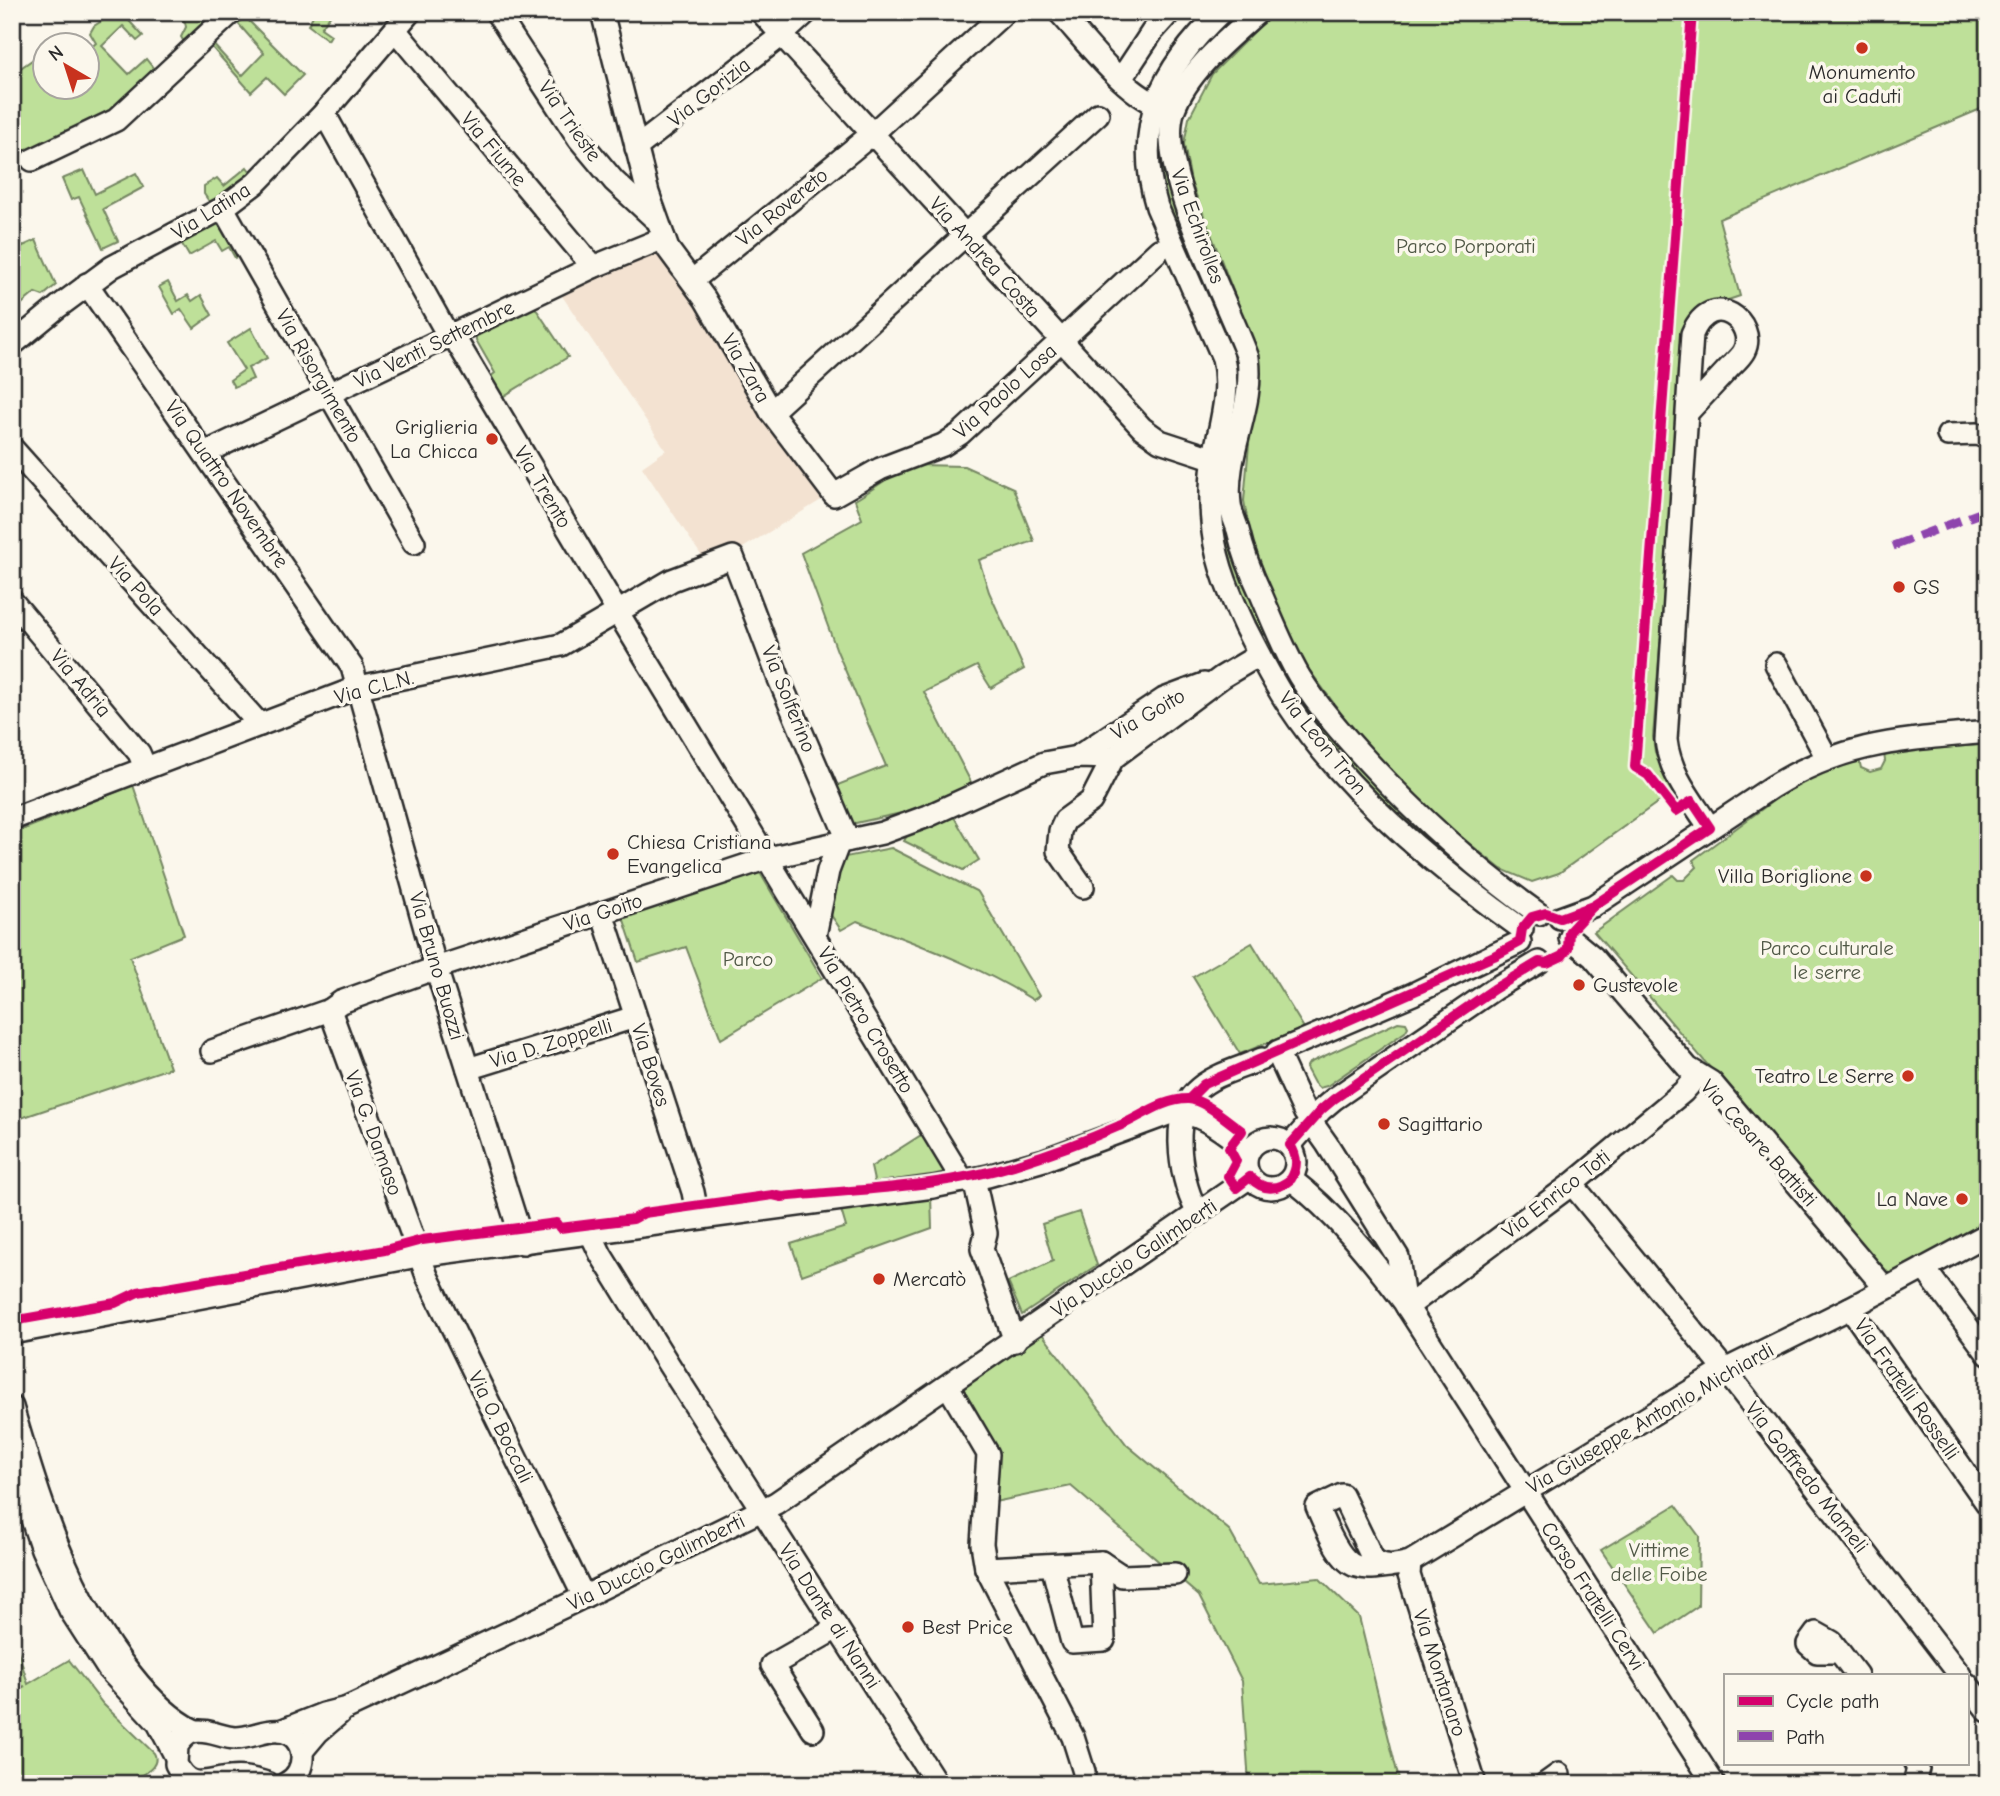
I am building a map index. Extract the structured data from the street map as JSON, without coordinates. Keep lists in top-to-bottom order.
{
  "streets": {
    "street": [
      "Via Gorizia",
      "Via Trieste",
      "Via Fiume",
      "Via Rovereto",
      "Via Latina",
      "Via Echirolles",
      "Via Andrea Costa",
      "Via Venti Settembre",
      "Via Zara",
      "Via Risorgimento",
      "Via Paolo Losa",
      "Via Quattro Novembre",
      "Via Trento",
      "Via Pola",
      "Via Adria",
      "Via C.L.N.",
      "Via Solferino",
      "Via Goito",
      "Via Leon Tron",
      "Via Bruno Buozzi",
      "Via Pietro Crosetto",
      "Via D. Zoppelli",
      "Via Boves",
      "Via G. Damaso",
      "Via Cesare Battisti",
      "Via Enrico Toti",
      "Via Duccio Galimberti",
      "Via Fratelli Rosselli",
      "Via Giuseppe Antonio Michiardi",
      "Via O. Boccali",
      "Via Goffredo Mameli",
      "Corso Fratelli Cervi",
      "Via Dante di Nanni",
      "Via Montanaro"
    ]
  },
  "crossings": [
    ["Via Gorizia", "Via Andrea Costa"],
    ["Via Trieste", "Via Venti Settembre"],
    ["Via Trieste", "Via Zara"],
    ["Via Fiume", "Via Latina"],
    ["Via Fiume", "Via Venti Settembre"],
    ["Via Rovereto", "Via Andrea Costa"],
    ["Via Rovereto", "Via Zara"],
    ["Via Latina", "Via Risorgimento"],
    ["Via Latina", "Via Quattro Novembre"],
    ["Via Latina", "Via Trento"],
    ["Via Echirolles", "Via Andrea Costa"],
    ["Via Echirolles", "Via Leon Tron"],
    ["Via Andrea Costa", "Via Paolo Losa"],
    ["Via Andrea Costa", "Via Leon Tron"],
    ["Via Venti Settembre", "Via Zara"],
    ["Via Venti Settembre", "Via Risorgimento"],
    ["Via Venti Settembre", "Via Quattro Novembre"],
    ["Via Venti Settembre", "Via Trento"],
    ["Via Zara", "Via Paolo Losa"],
    ["Via Quattro Novembre", "Via C.L.N."],
    ["Via Quattro Novembre", "Via Bruno Buozzi"],
    ["Via Trento", "Via C.L.N."],
    ["Via Trento", "Via Goito"],
    ["Via Trento", "Via Pietro Crosetto"],
    ["Via Pola", "Via C.L.N."],
    ["Via Adria", "Via C.L.N."],
    ["Via C.L.N.", "Via Solferino"],
    ["Via C.L.N.", "Via Bruno Buozzi"],
    ["Via Solferino", "Via Goito"],
    ["Via Goito", "Via Leon Tron"],
    ["Via Goito", "Via Bruno Buozzi"],
    ["Via Goito", "Via Pietro Crosetto"],
    ["Via Goito", "Via Boves"],
    ["Via Goito", "Via G. Damaso"],
    ["Via Leon Tron", "Via Cesare Battisti"],
    ["Via Leon Tron", "Corso Fratelli Cervi"],
    ["Via Bruno Buozzi", "Via D. Zoppelli"],
    ["Via Pietro Crosetto", "Via Duccio Galimberti"],
    ["Via D. Zoppelli", "Via Boves"],
    ["Via G. Damaso", "Via O. Boccali"],
    ["Via Cesare Battisti", "Via Enrico Toti"],
    ["Via Cesare Battisti", "Via Giuseppe Antonio Michiardi"],
    ["Via Enrico Toti", "Via Goffredo Mameli"],
    ["Via Enrico Toti", "Corso Fratelli Cervi"],
    ["Via Duccio Galimberti", "Via O. Boccali"],
    ["Via Duccio Galimberti", "Corso Fratelli Cervi"],
    ["Via Duccio Galimberti", "Via Dante di Nanni"],
    ["Via Fratelli Rosselli", "Via Giuseppe Antonio Michiardi"],
    ["Via Giuseppe Antonio Michiardi", "Via Goffredo Mameli"],
    ["Via Giuseppe Antonio Michiardi", "Corso Fratelli Cervi"],
    ["Via Giuseppe Antonio Michiardi", "Via Montanaro"]
  ],
  "parks": [
    "Parco Porporati",
    "Parco culturale le serre",
    "Parco",
    "Vittime delle Foibe"
  ],
  "places": [
    "Monumento ai Caduti",
    "Griglieria La Chicca",
    "GS",
    "Chiesa Cristiana Evangelica",
    "Villa Boriglione",
    "Gustevole",
    "Teatro Le Serre",
    "Sagittario",
    "La Nave",
    "Mercatò",
    "Best Price"
  ],
  "legend": ["Cycle path", "Path"],
  "north": "top left"
}
